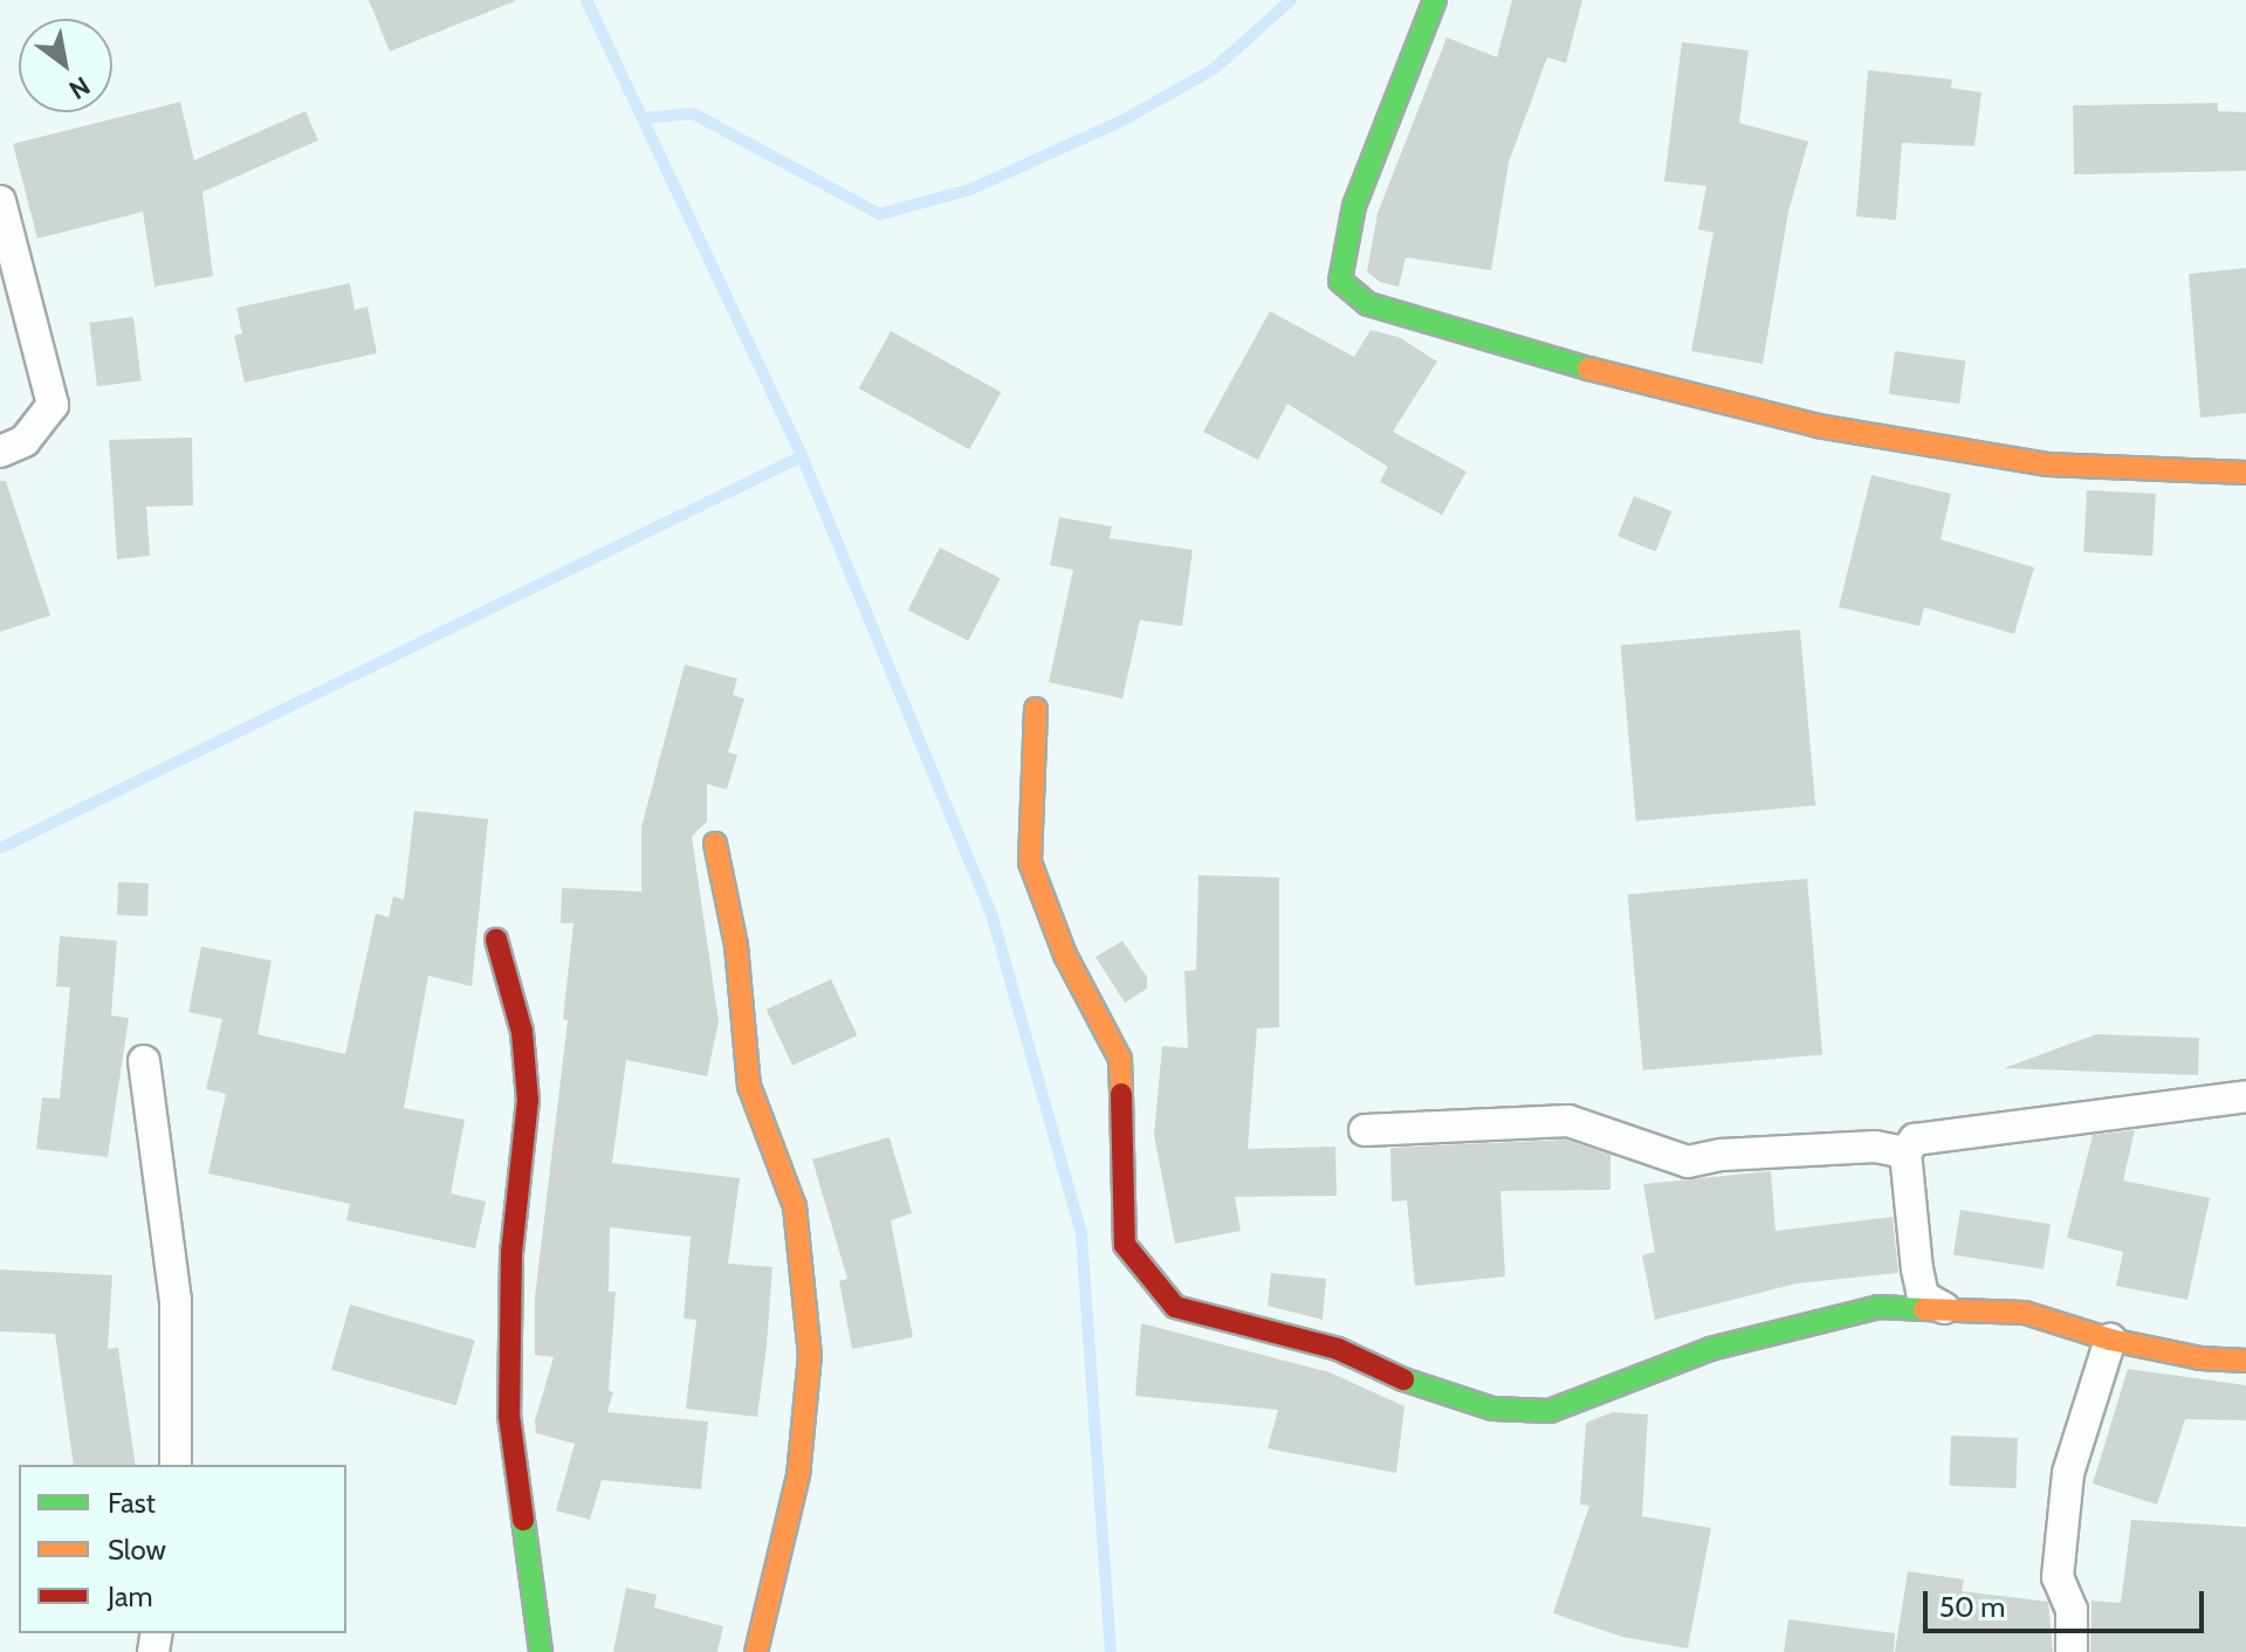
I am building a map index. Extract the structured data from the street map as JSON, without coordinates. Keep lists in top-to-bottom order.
{
  "legend": ["Fast", "Slow", "Jam"],
  "scale_bar": "50 m",
  "north": "bottom right"
}
